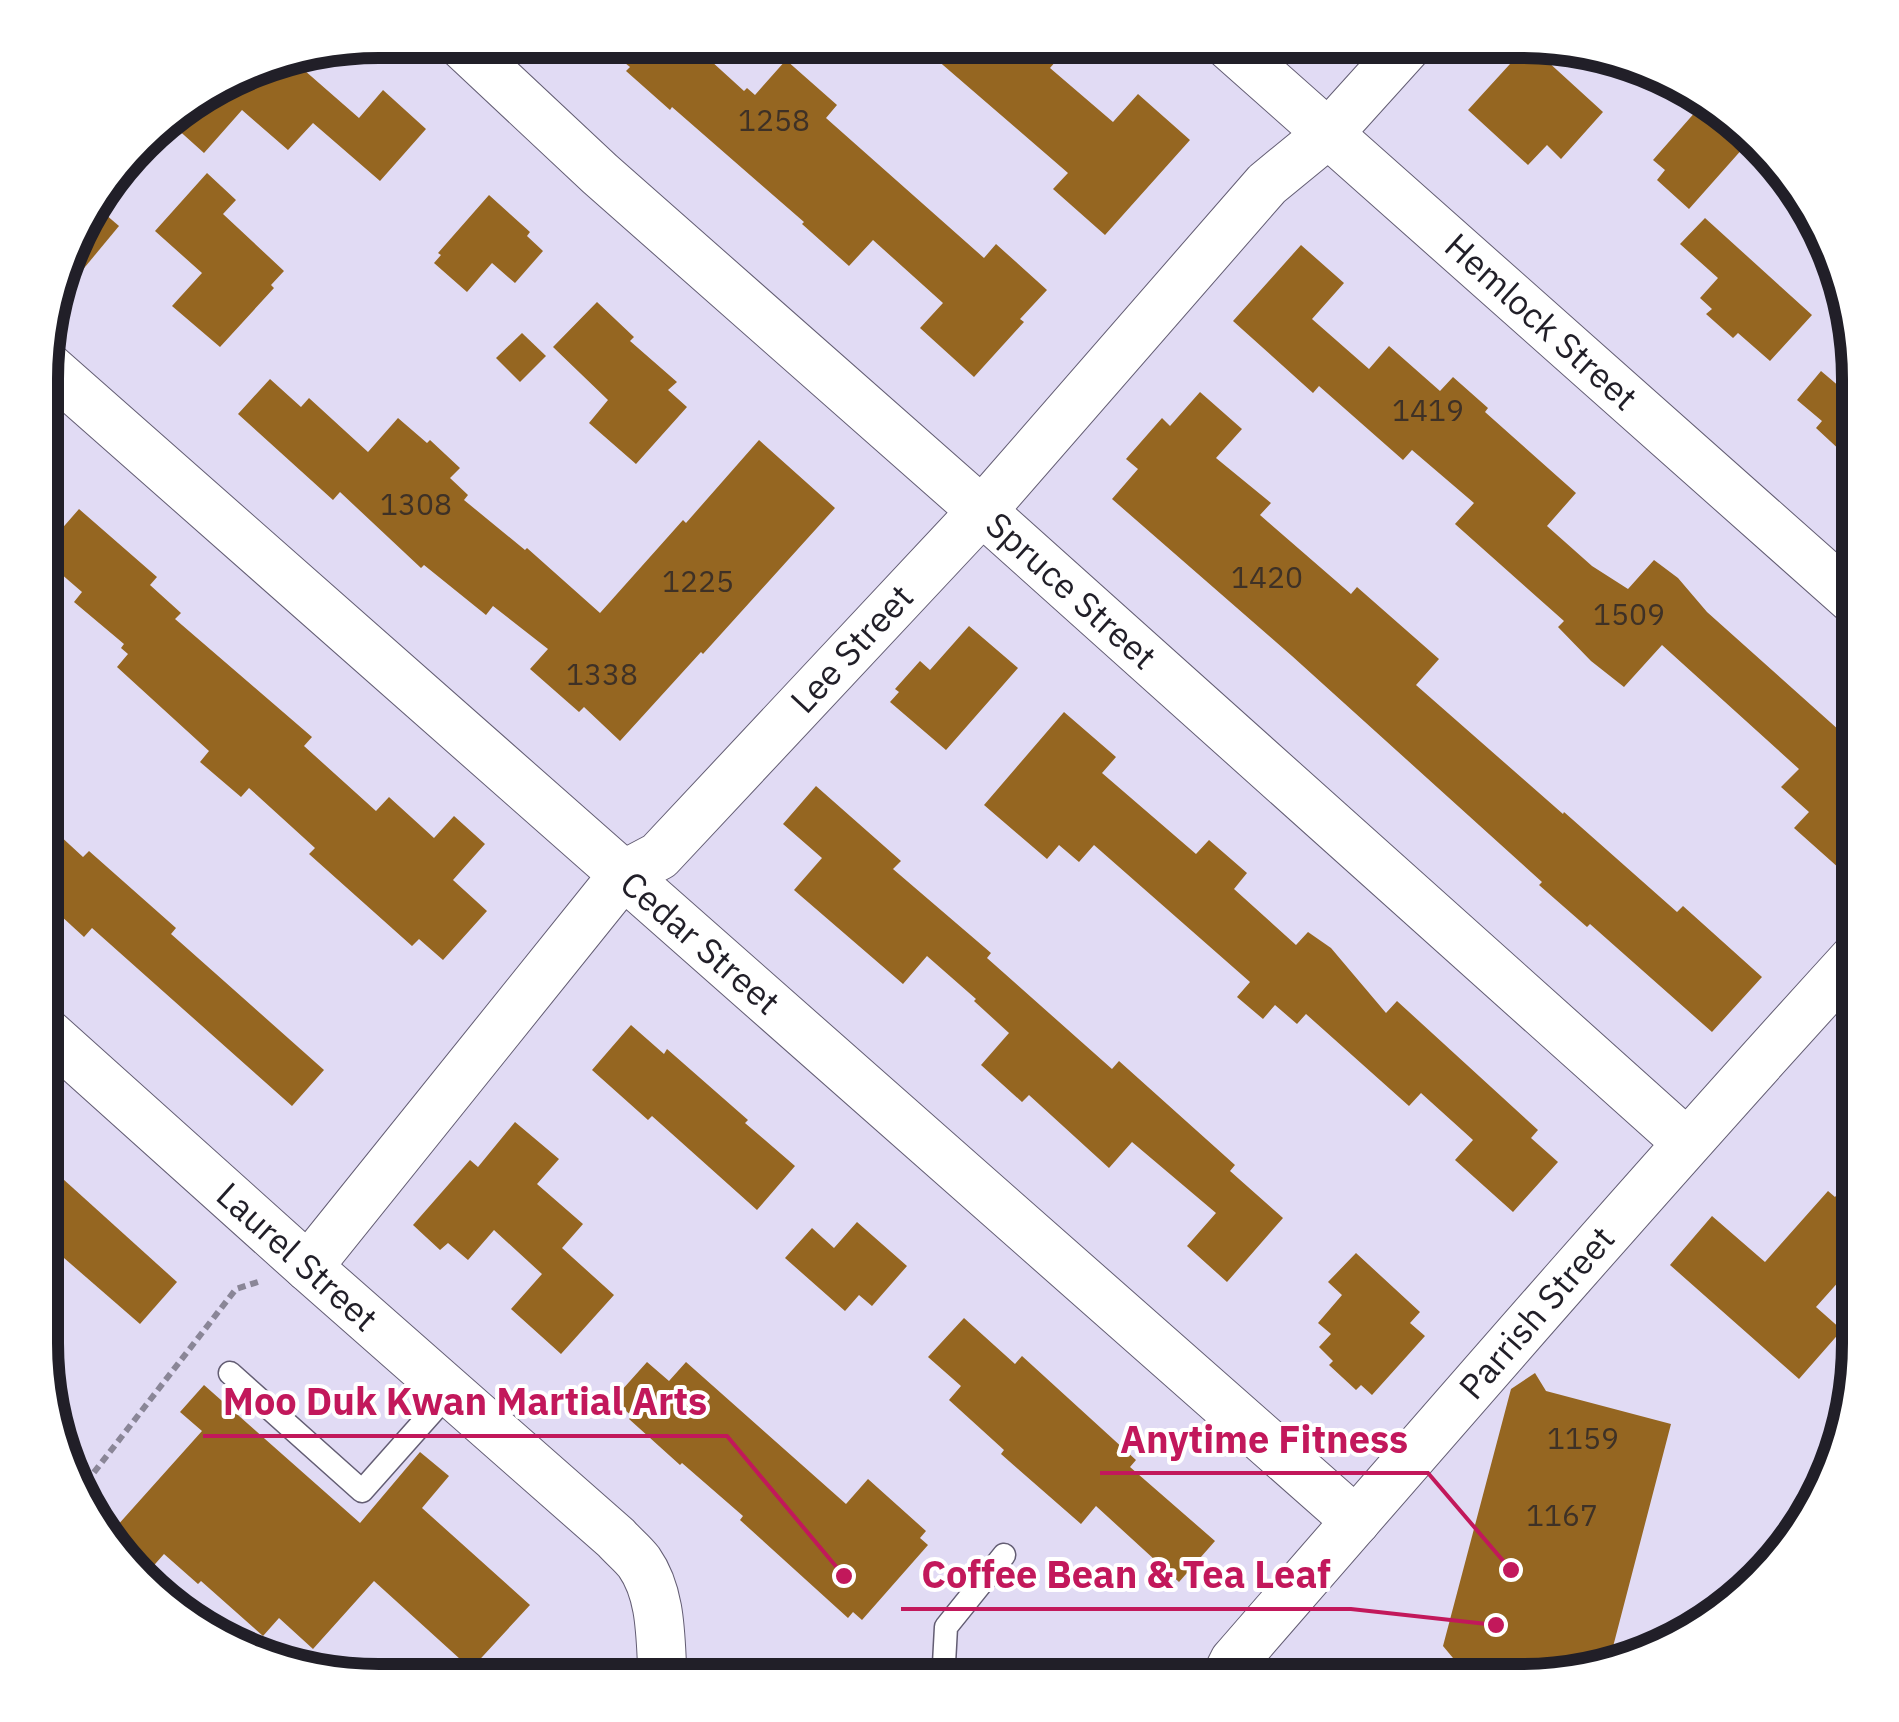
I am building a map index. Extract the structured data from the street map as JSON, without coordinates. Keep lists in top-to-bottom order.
{
  "streets": {
    "street": [
      "Hemlock Street",
      "Spruce Street",
      "Lee Street",
      "Cedar Street",
      "Laurel Street",
      "Parrish Street"
    ]
  },
  "crossings": [
    ["Hemlock Street", "Lee Street"],
    ["Spruce Street", "Lee Street"],
    ["Spruce Street", "Parrish Street"],
    ["Lee Street", "Cedar Street"],
    ["Lee Street", "Laurel Street"],
    ["Cedar Street", "Parrish Street"]
  ],
  "places": ["Anytime Fitness", "Moo Duk Kwan Martial Arts", "Coffee Bean & Tea Leaf"],
  "house_numbers": [
    "1258",
    "1419",
    "1308",
    "1420",
    "1225",
    "1509",
    "1338",
    "1159",
    "1167"
  ]
}
